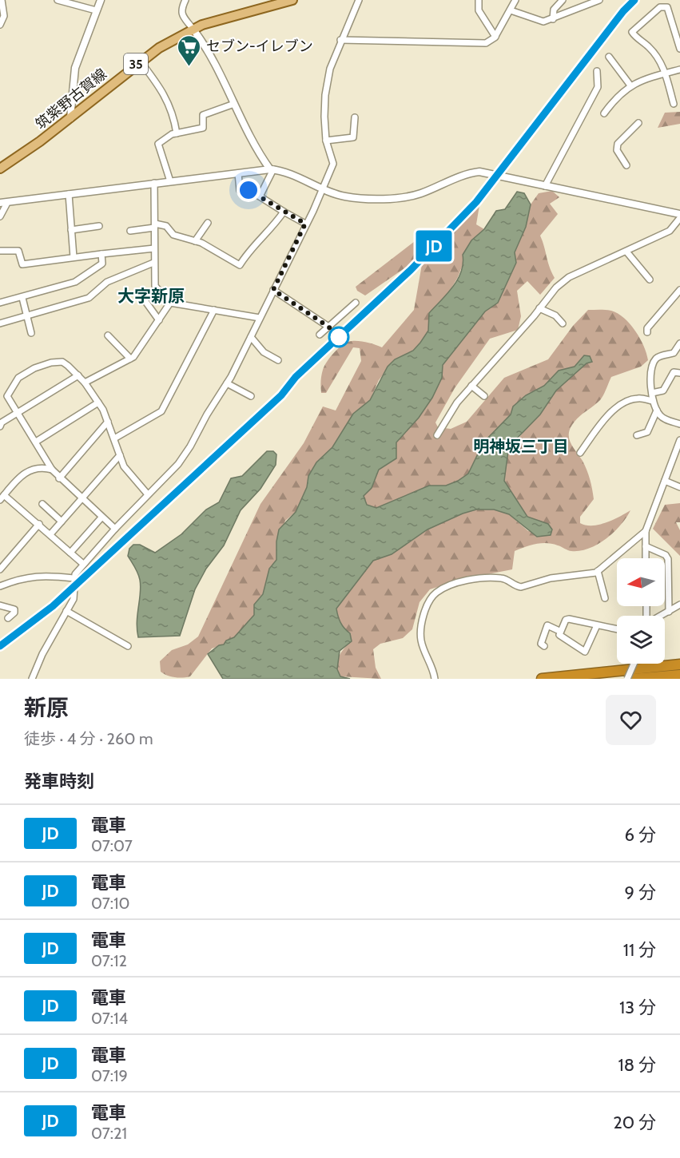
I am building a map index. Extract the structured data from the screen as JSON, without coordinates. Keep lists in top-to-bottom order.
{
  "streets": {
    "main road": ["35", "筑紫野古賀線"]
  },
  "districts": ["大字新原", "明神坂三丁目"],
  "places": {
    "supermarket": ["セブン-イレブン"]
  },
  "north": "left",
  "page": {
    "on_map": "JD",
    "heading": [
      ["新原", "徒歩 · 4 分 · 260 m"],
      "発車時刻"
    ],
    "list": [
      {
        "mark": "JD",
        "name": "電車",
        "note": "07:07",
        "value": "6 分"
      },
      {
        "mark": "JD",
        "name": "電車",
        "note": "07:10",
        "value": "9 分"
      },
      {
        "mark": "JD",
        "name": "電車",
        "note": "07:12",
        "value": "11 分"
      },
      {
        "mark": "JD",
        "name": "電車",
        "note": "07:14",
        "value": "13 分"
      },
      {
        "mark": "JD",
        "name": "電車",
        "note": "07:19",
        "value": "18 分"
      },
      {
        "mark": "JD",
        "name": "電車",
        "note": "07:21",
        "value": "20 分"
      }
    ]
  }
}
